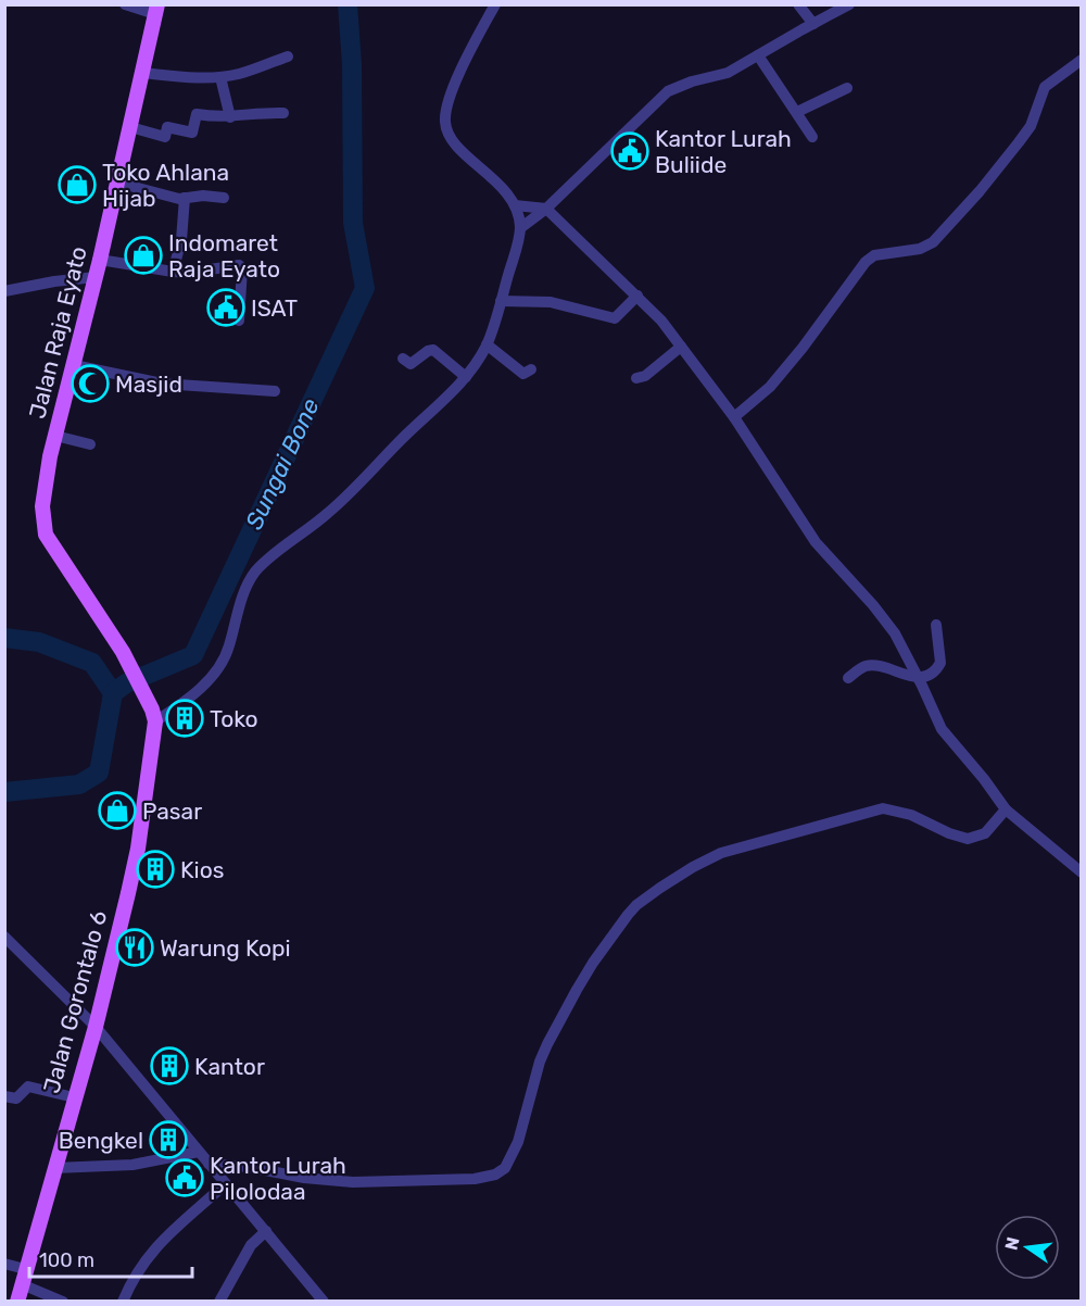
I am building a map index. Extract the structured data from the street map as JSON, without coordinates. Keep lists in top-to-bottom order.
{
  "streets": {
    "main road": ["Jalan Raja Eyato", "Jalan Gorontalo 6"]
  },
  "crossings": [
    ["Jalan Raja Eyato", "Jalan Gorontalo 6"]
  ],
  "water": ["Sungai Bone"],
  "places": {
    "public building": ["Kantor Lurah Buliide", "ISAT", "Kantor Lurah Pilolodaa"],
    "shop": ["Toko Ahlana Hijab", "Indomaret Raja Eyato", "Pasar"],
    "mosque": ["Masjid"],
    "building": [
      "Toko",
      "Kios",
      "Kantor",
      "Bengkel"
    ],
    "restaurant": ["Warung Kopi"]
  },
  "scale_bar": "100 m",
  "north": "left"
}
